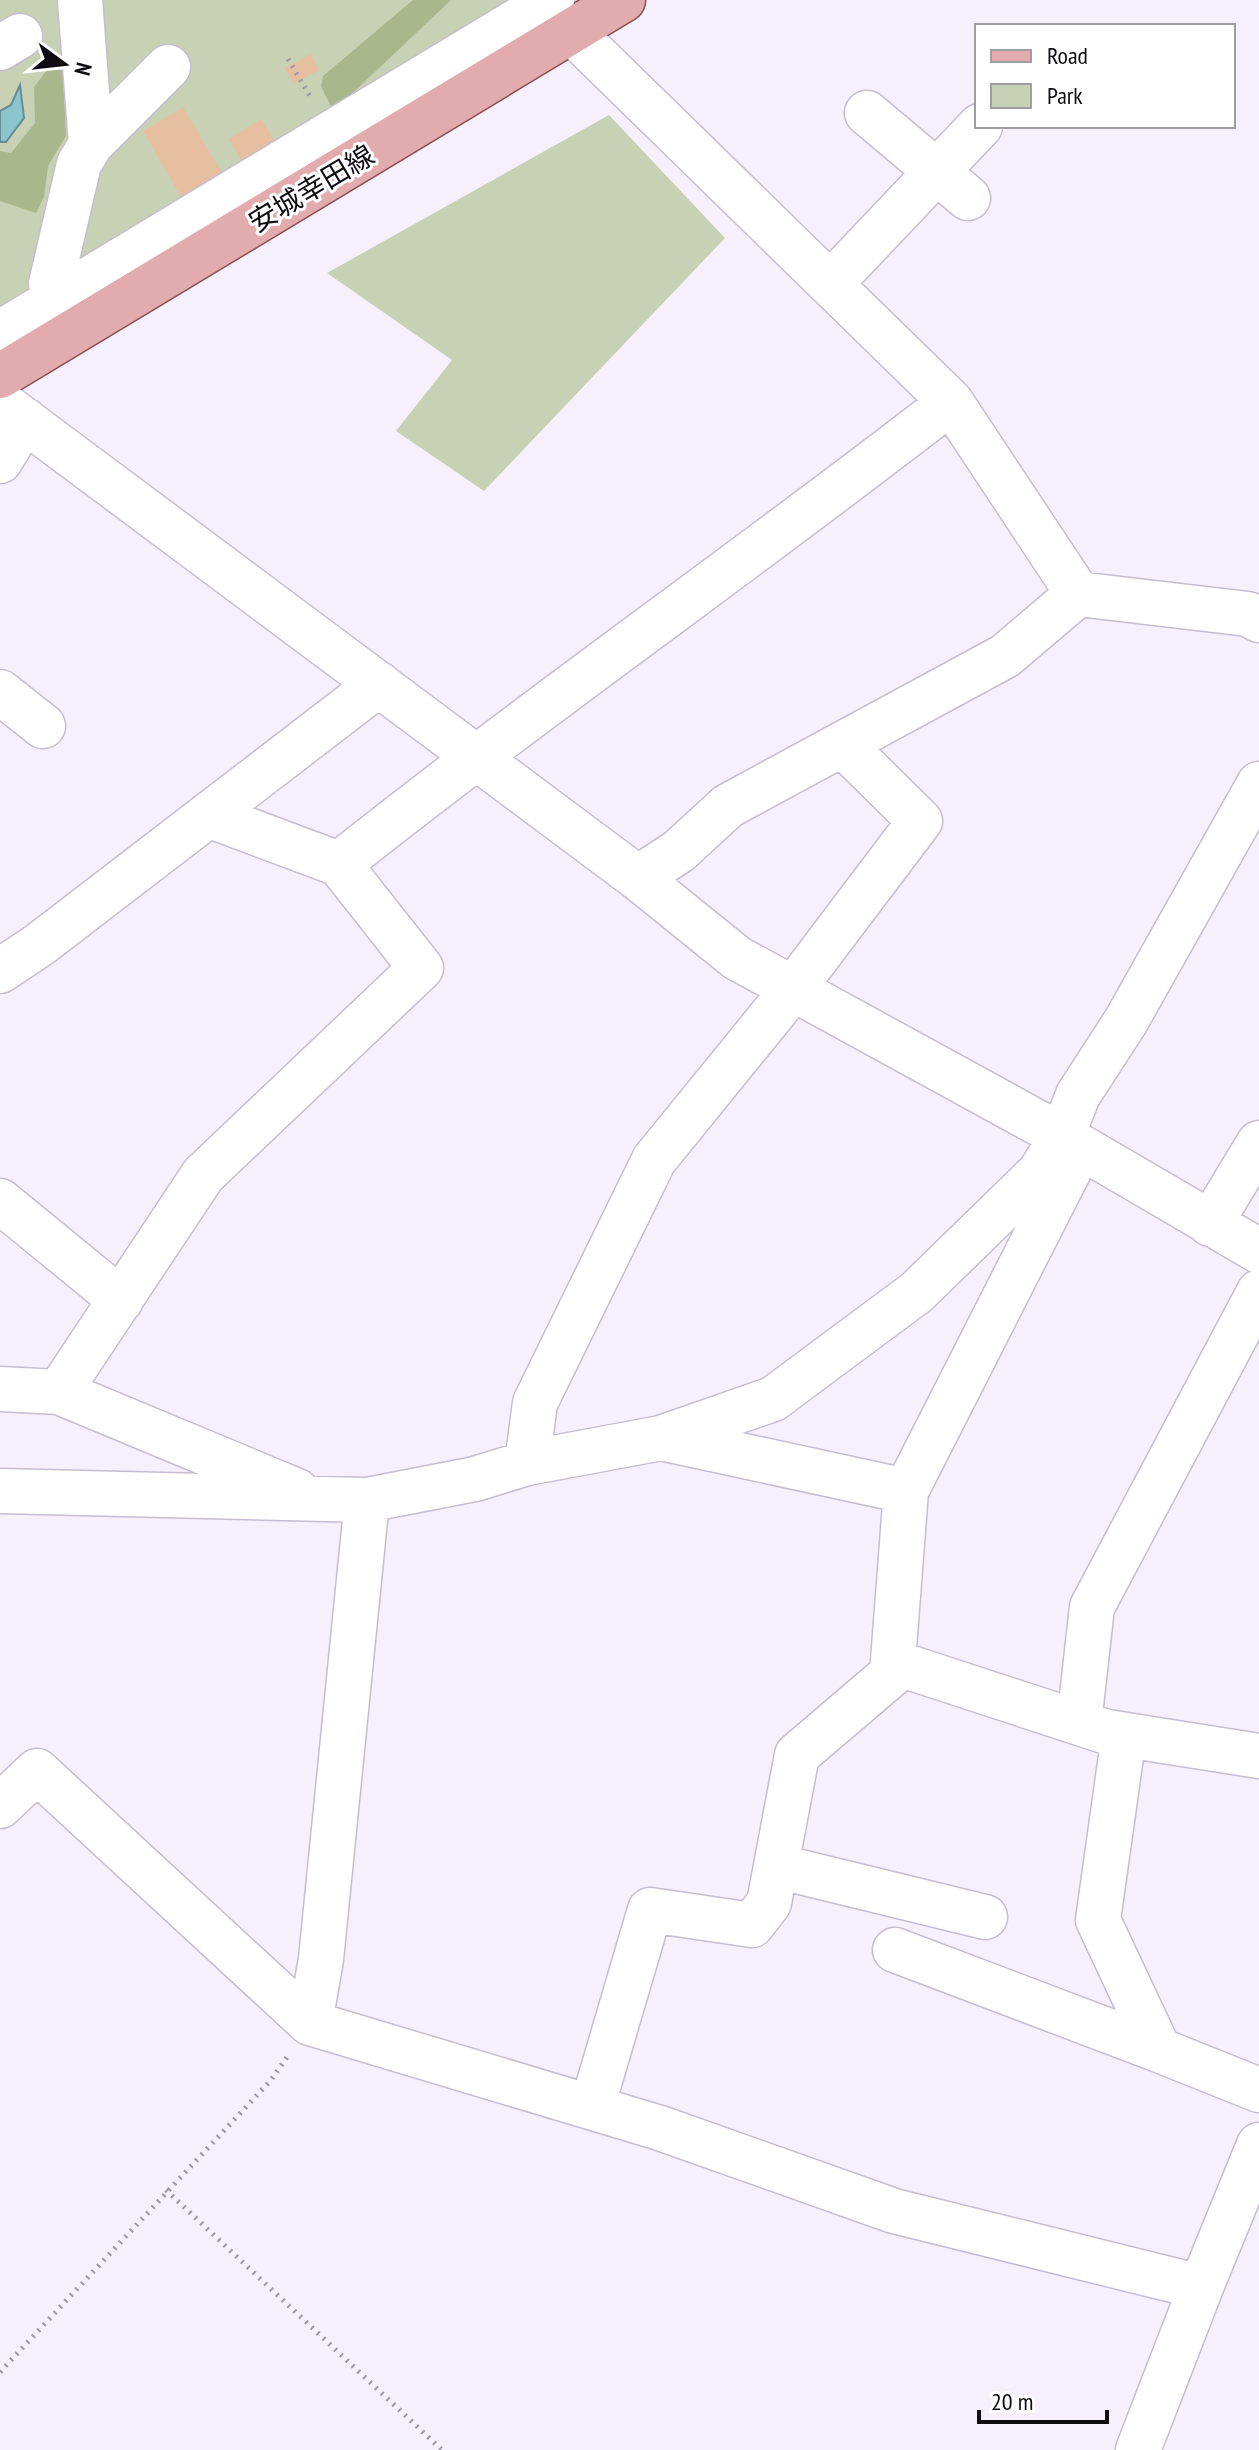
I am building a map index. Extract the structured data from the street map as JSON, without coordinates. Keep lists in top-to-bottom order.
{
  "streets": {
    "main road": ["安城幸田線"]
  },
  "legend": ["Road", "Park"],
  "scale_bar": "20 m",
  "north": "right"
}
